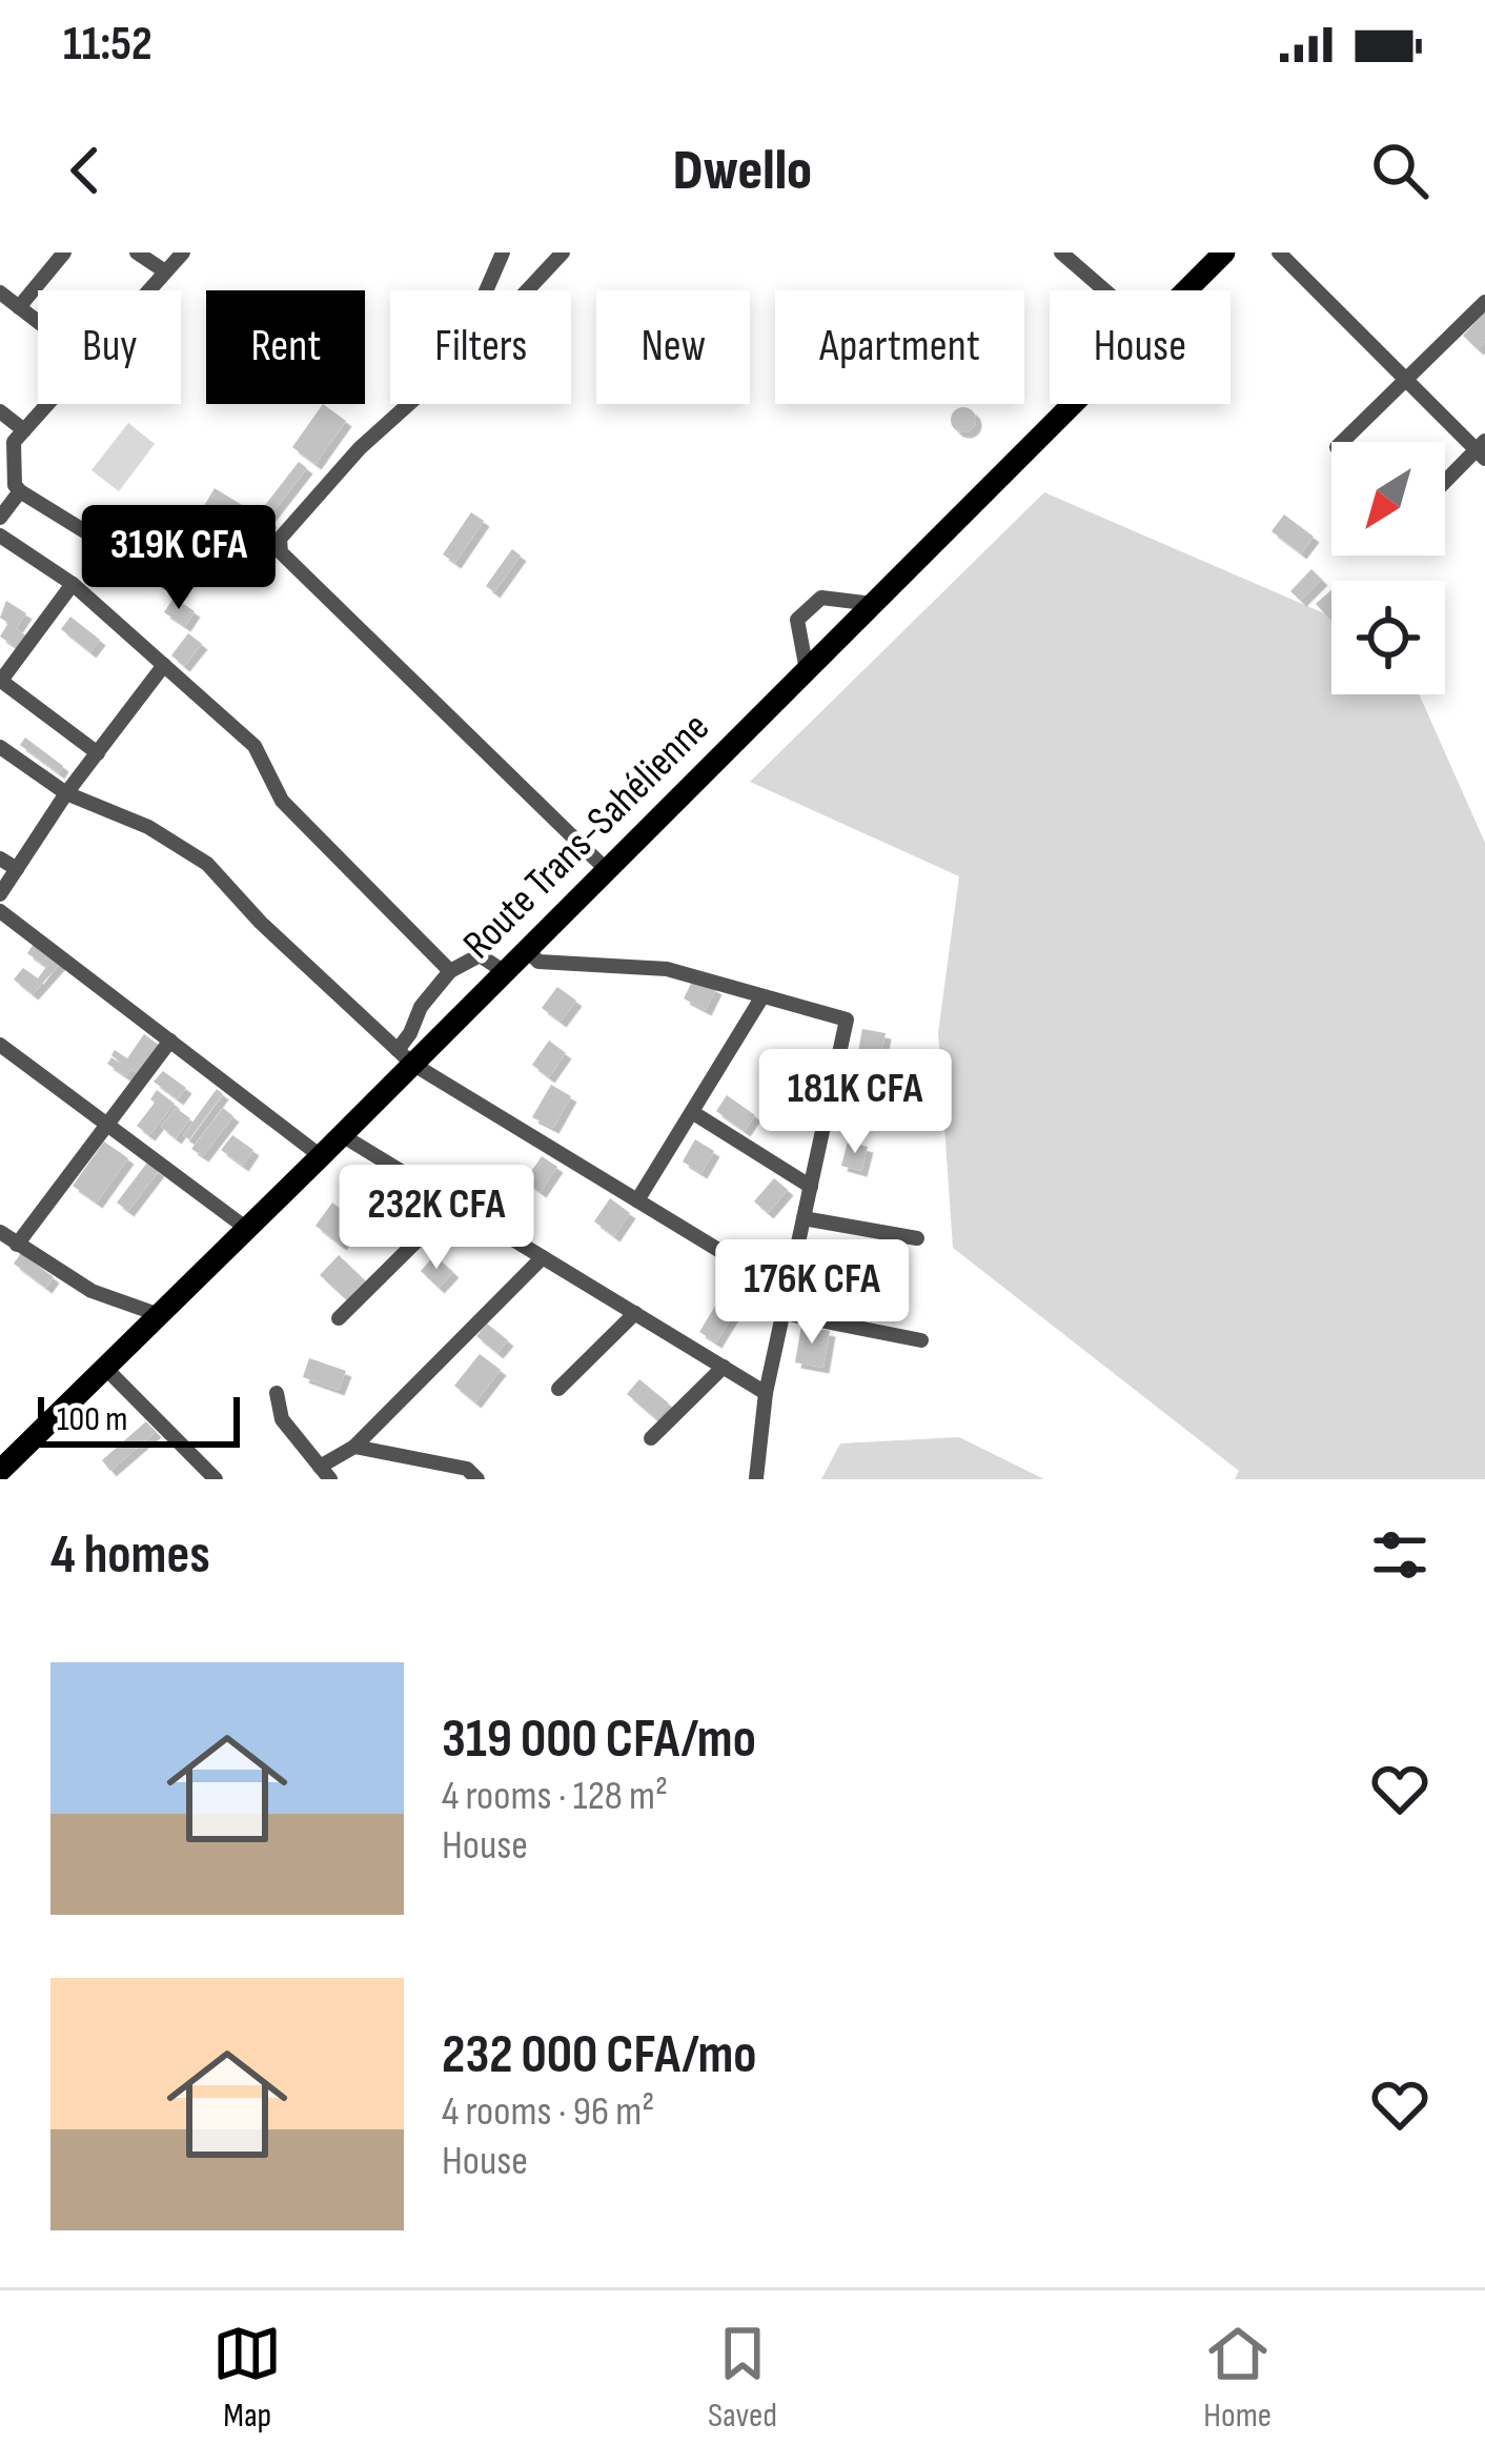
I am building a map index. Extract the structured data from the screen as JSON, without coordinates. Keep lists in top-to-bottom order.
{
  "streets": {
    "highway": ["Route Trans-Sahélienne"]
  },
  "scale_bar": "100 m",
  "north": "bottom left",
  "page": {
    "status": "11:52",
    "header": "Dwello",
    "chip": [
      "Buy",
      "Rent",
      "Filters",
      "New",
      "Apartment",
      "House"
    ],
    "price": [
      "319K CFA",
      "181K CFA",
      "232K CFA",
      "176K CFA"
    ],
    "scale": "100 m",
    "heading": "4 homes",
    "list": [
      {
        "name": "319 000 CFA/mo",
        "note": "4 rooms · 128 m² · House"
      },
      {
        "name": "232 000 CFA/mo",
        "note": "4 rooms · 96 m² · House"
      }
    ],
    "tabs": ["Map", "Saved", "Home"]
  }
}
